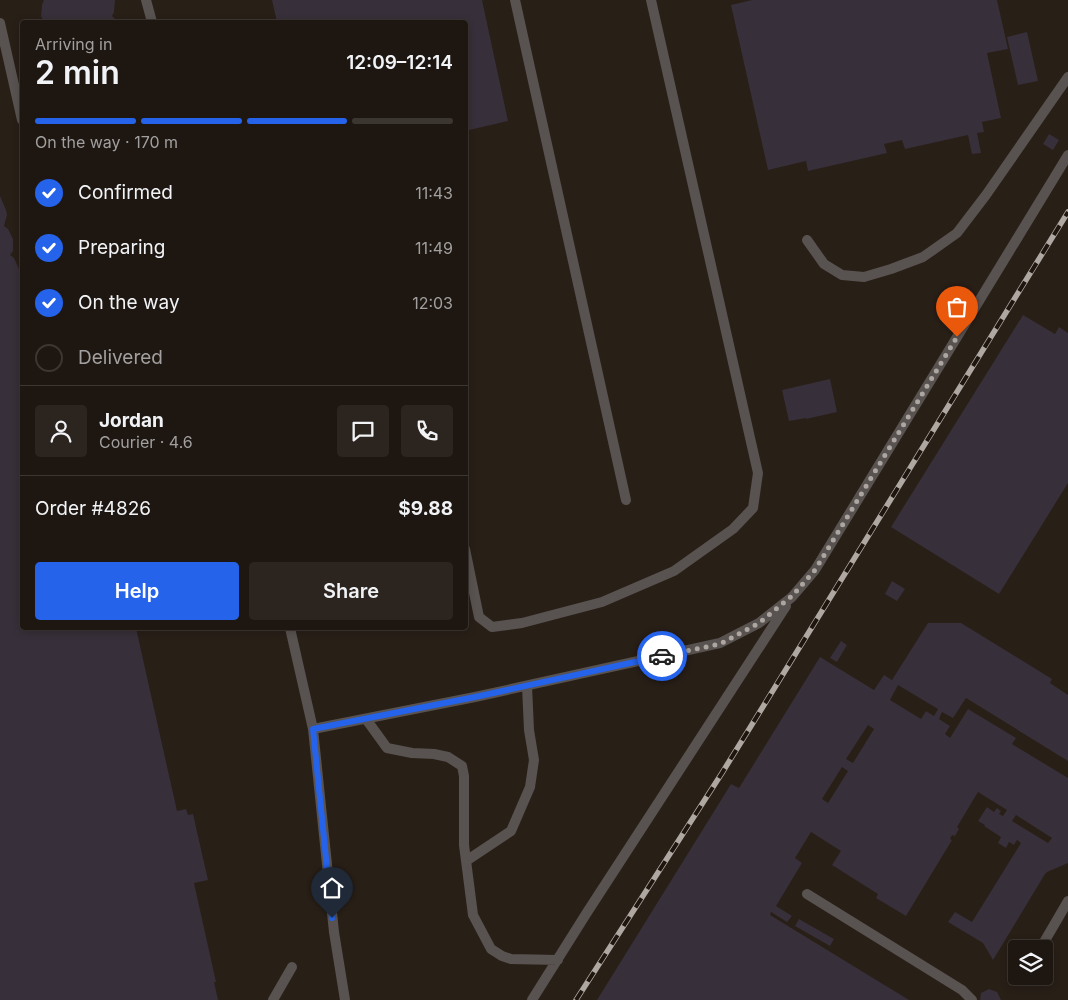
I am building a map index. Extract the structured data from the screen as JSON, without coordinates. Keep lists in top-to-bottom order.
{
  "page": {
    "heading": ["2 min", "Arriving in", "12:09–12:14"],
    "panel": [
      "Jordan",
      "Courier · 4.6",
      "Order #4826",
      "$9.88"
    ],
    "bar": "On the way · 170 m",
    "list": [
      ["Confirmed", "11:43"],
      ["Preparing", "11:49"],
      ["On the way", "12:03"],
      "Delivered"
    ],
    "buttons": ["Help", "Share"]
  }
}
